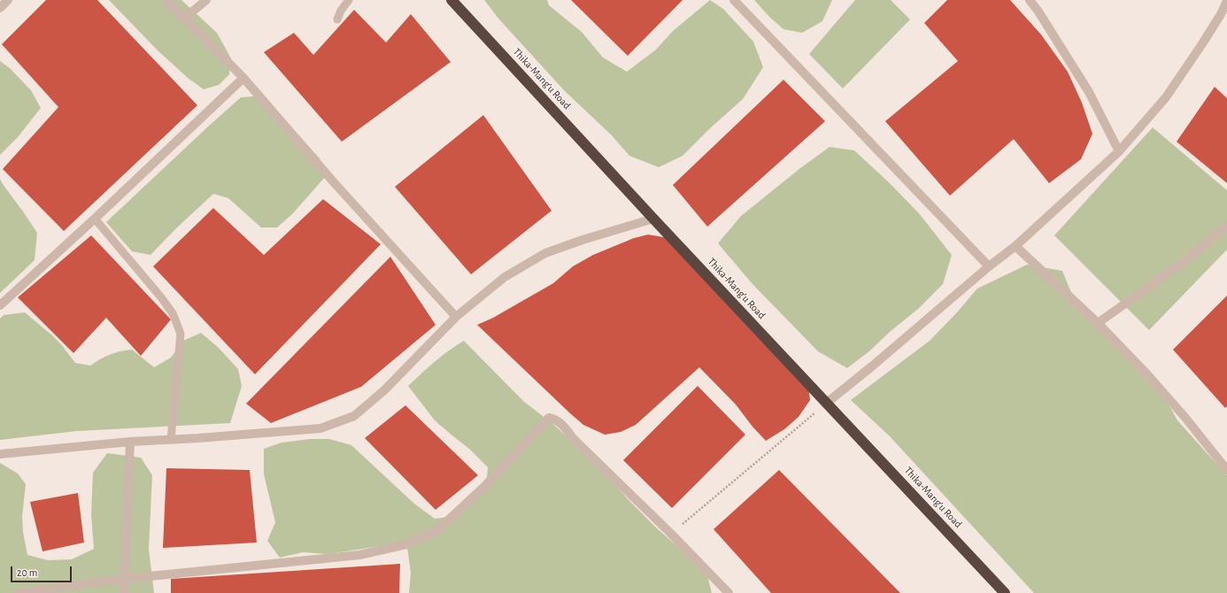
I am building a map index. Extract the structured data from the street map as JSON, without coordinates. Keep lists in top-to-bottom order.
{
  "streets": {
    "highway": ["Thika-Mang'u Road"]
  },
  "scale_bar": "20 m"
}
